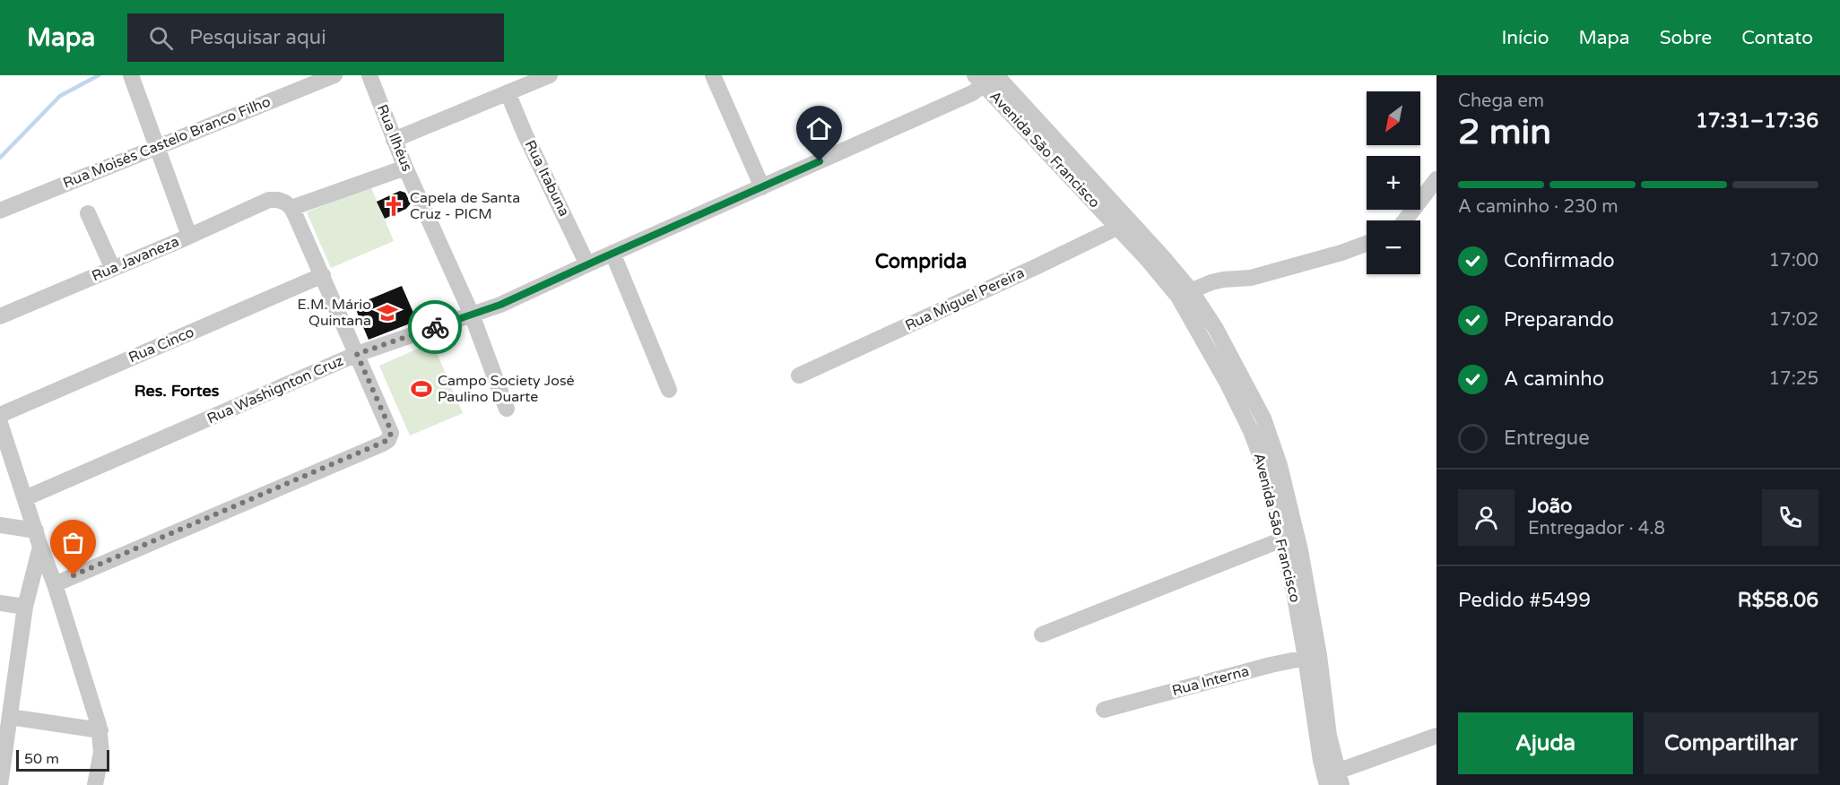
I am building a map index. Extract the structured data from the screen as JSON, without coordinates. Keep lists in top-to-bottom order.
{
  "streets": {
    "street": [
      "Rua Ilhéus",
      "Rua Moisés Castelo Branco Filho",
      "Avenida São Francisco",
      "Rua Itabuna",
      "Rua Javaneza",
      "Rua Miguel Pereira",
      "Rua Cinco",
      "Rua Washignton Cruz",
      "Rua Interna"
    ]
  },
  "crossings": [
    ["Rua Ilhéus", "Rua Washignton Cruz"],
    ["Avenida São Francisco", "Rua Miguel Pereira"],
    ["Avenida São Francisco", "Rua Washignton Cruz"],
    ["Avenida São Francisco", "Rua Interna"],
    ["Rua Itabuna", "Rua Washignton Cruz"]
  ],
  "districts": ["Comprida", "Res. Fortes"],
  "places": {
    "church": ["Capela de Santa Cruz - PICM"],
    "school or university": ["E.M. Mário Quintana"],
    "sports": ["Campo Society José Paulino Duarte"]
  },
  "scale_bar": "50 m",
  "north": "bottom left",
  "page": {
    "header": "Mapa",
    "search": "Pesquisar aqui",
    "nav": [
      "Início",
      "Mapa",
      "Sobre",
      "Contato"
    ],
    "heading": ["2 min", "Chega em", "17:31–17:36"],
    "panel": [
      "João",
      "Entregador · 4.8",
      "Pedido #5499",
      "R$58.06"
    ],
    "map_buttons": ["+", "−"],
    "bar": "A caminho · 230 m",
    "list": [
      ["Confirmado", "17:00"],
      ["Preparando", "17:02"],
      ["A caminho", "17:25"],
      "Entregue"
    ],
    "buttons": ["Ajuda", "Compartilhar"],
    "scale": "50 m"
  }
}
